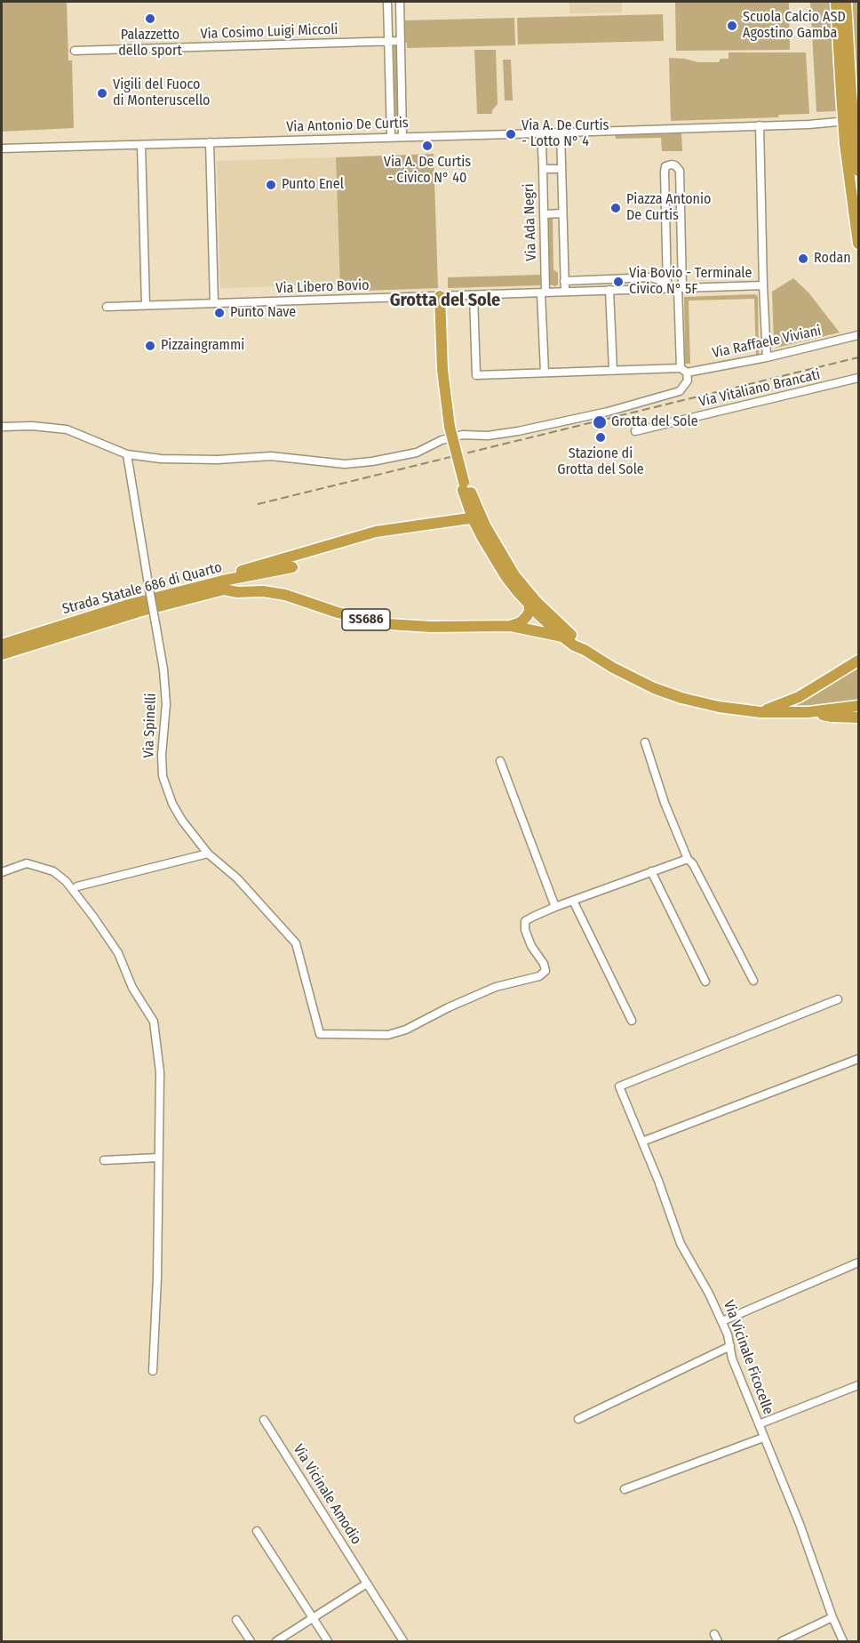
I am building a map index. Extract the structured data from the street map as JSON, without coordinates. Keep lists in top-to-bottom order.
{
  "streets": {
    "highway": ["Strada Statale 686 di Quarto", "SS686"],
    "street": [
      "Via Cosimo Luigi Miccoli",
      "Via Antonio De Curtis",
      "Via Ada Negri",
      "Via Libero Bovio",
      "Via Raffaele Viviani",
      "Via Vitaliano Brancati",
      "Via Spinelli",
      "Via Vicinale Ficocelle",
      "Via Vicinale Amodio"
    ]
  },
  "crossings": [
    ["Via Ada Negri", "Via Libero Bovio"],
    ["Via Ada Negri", "Via Raffaele Viviani"],
    ["Via Libero Bovio", "Via Raffaele Viviani"],
    ["Via Libero Bovio", "SS686"],
    ["Strada Statale 686 di Quarto", "SS686"]
  ],
  "districts": ["Grotta del Sole"],
  "places": [
    "Palazzetto dello sport",
    "Scuola Calcio ASD Agostino Gamba",
    "Vigili del Fuoco di Monteruscello",
    "Via A. De Curtis - Lotto N° 4",
    "Via A. De Curtis - Civico N° 40",
    "Punto Enel",
    "Piazza Antonio De Curtis",
    "Rodan",
    "Via Bovio - Terminale Civico N° 5F",
    "Punto Nave",
    "Pizzaingrammi",
    "Grotta del Sole",
    "Stazione di Grotta del Sole"
  ]
}
